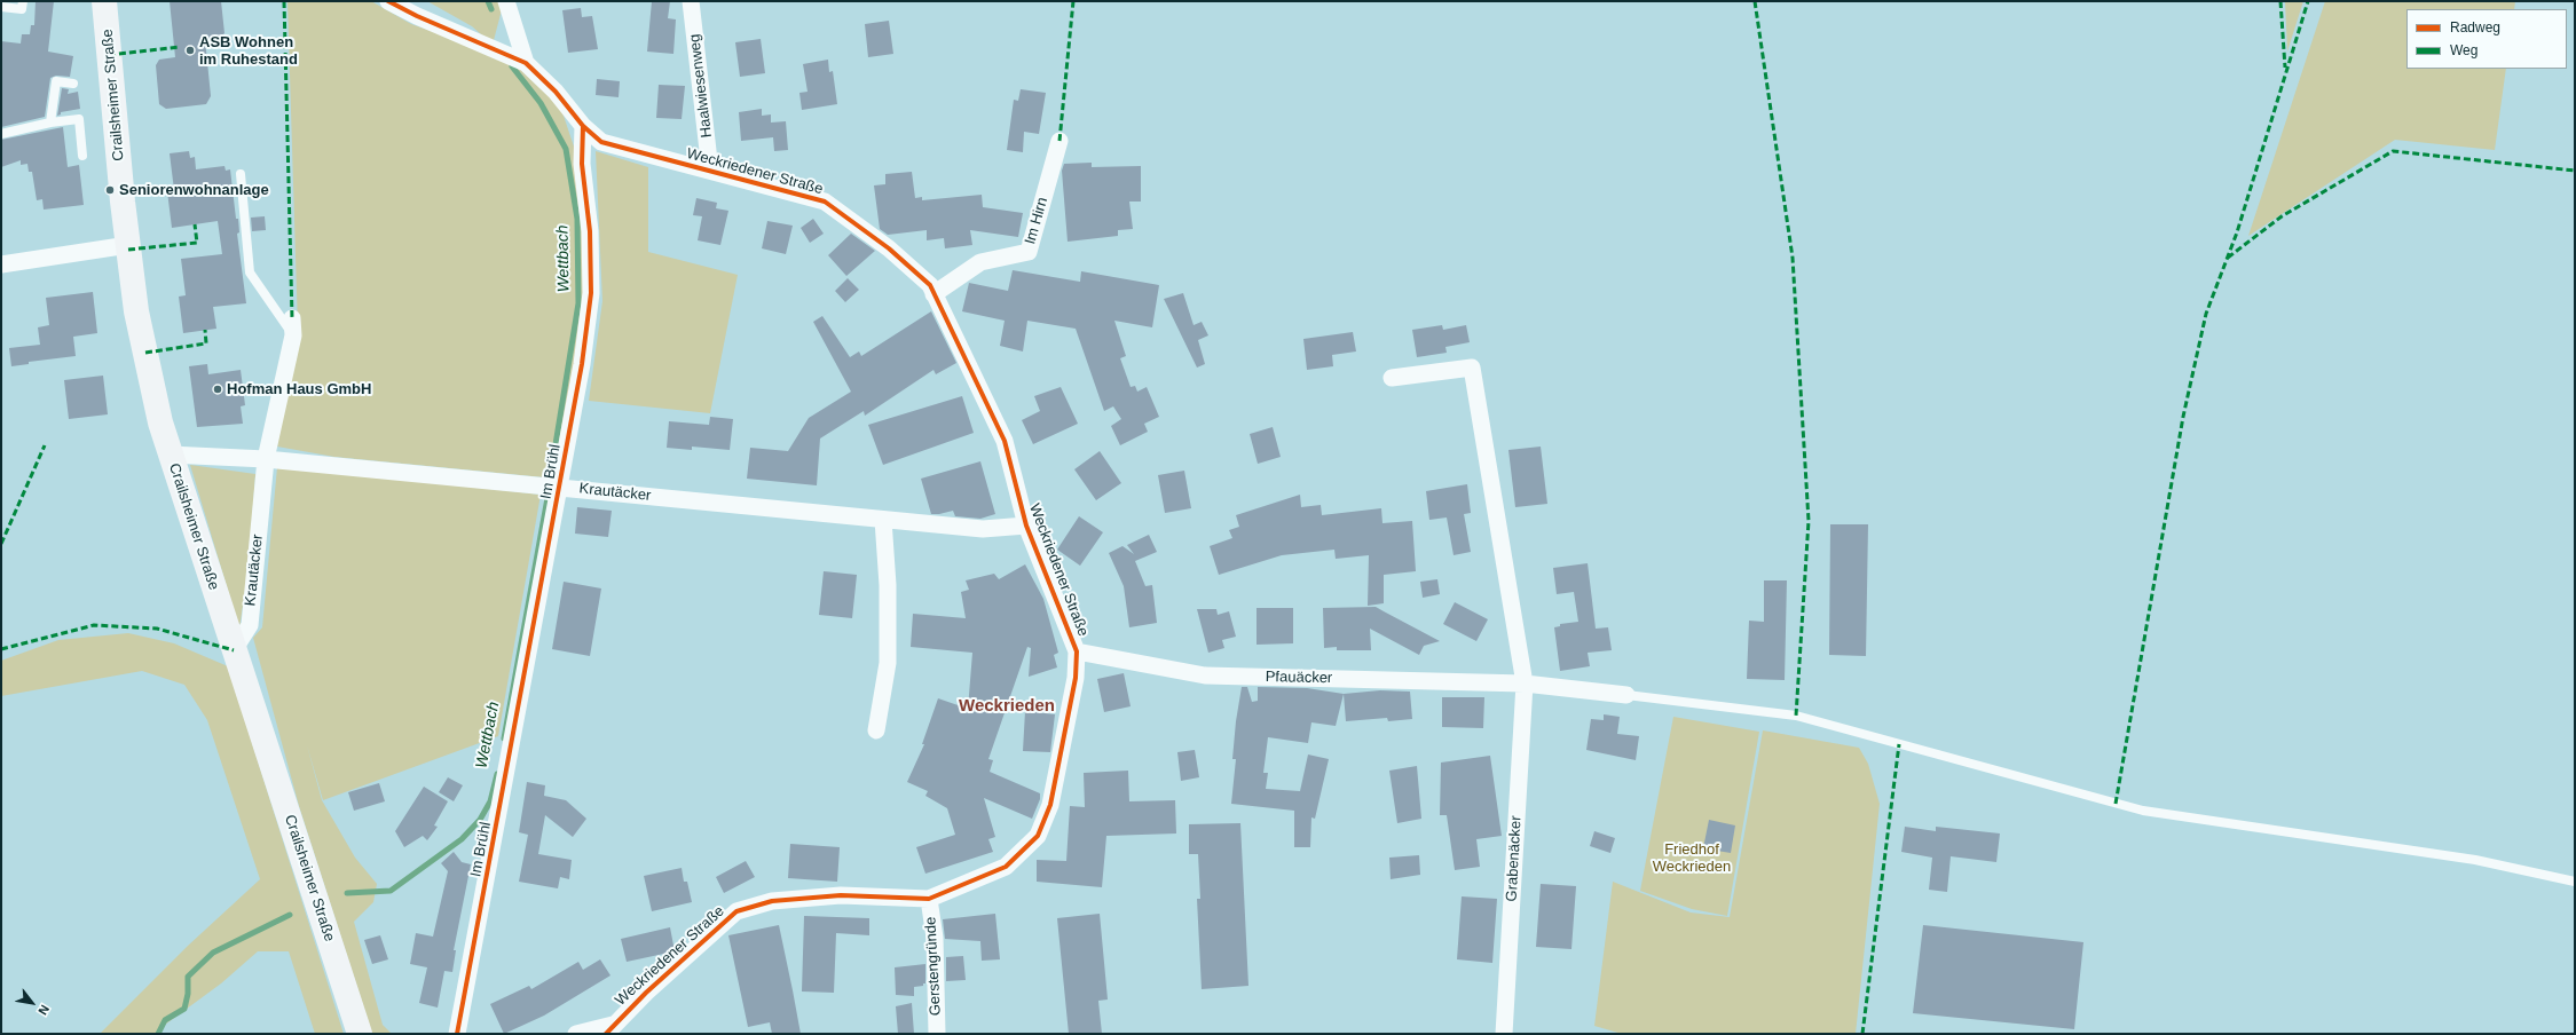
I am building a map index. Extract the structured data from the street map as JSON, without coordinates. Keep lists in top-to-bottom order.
{
  "streets": {
    "main road": ["Crailsheimer Straße"],
    "street": [
      "Haalwiesenweg",
      "Weckriedener Straße",
      "Im Hirn",
      "Im Brühl",
      "Krautäcker",
      "Pfauäcker",
      "Grabenäcker",
      "Gerstengründe"
    ]
  },
  "crossings": [
    ["Haalwiesenweg", "Weckriedener Straße"],
    ["Crailsheimer Straße", "Krautäcker"],
    ["Weckriedener Straße", "Im Hirn"],
    ["Weckriedener Straße", "Im Brühl"],
    ["Weckriedener Straße", "Krautäcker"],
    ["Weckriedener Straße", "Pfauäcker"],
    ["Weckriedener Straße", "Gerstengründe"],
    ["Im Brühl", "Krautäcker"],
    ["Pfauäcker", "Grabenäcker"]
  ],
  "districts": ["Weckrieden"],
  "water": ["Wettbach"],
  "parks": ["Friedhof Weckrieden"],
  "places": ["ASB Wohnen im Ruhestand", "Seniorenwohnanlage", "Hofman Haus GmbH"],
  "legend": ["Radweg", "Weg"],
  "north": "bottom right"
}
